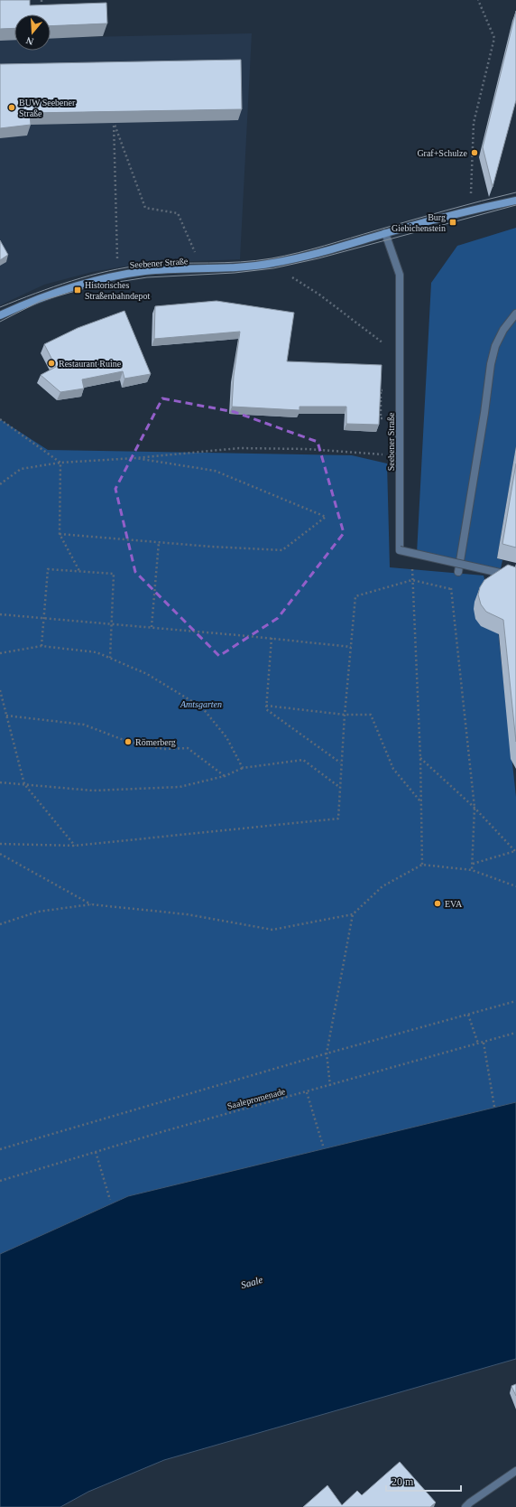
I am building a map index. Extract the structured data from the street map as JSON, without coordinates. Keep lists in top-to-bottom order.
{
  "streets": {
    "street": ["Seebener Straße"],
    "path": ["Saalepromenade"]
  },
  "water": ["Saale"],
  "parks": ["Amtsgarten"],
  "places": {
    "other": [
      "BUW Seebener Straße",
      "Graf+Schulze",
      "Restaurant Ruine",
      "Römerberg",
      "EVA"
    ],
    "transit": ["Burg Giebichenstein", "Historisches Straßenbahndepot"]
  },
  "scale_bar": "20 m",
  "north": "bottom"
}
